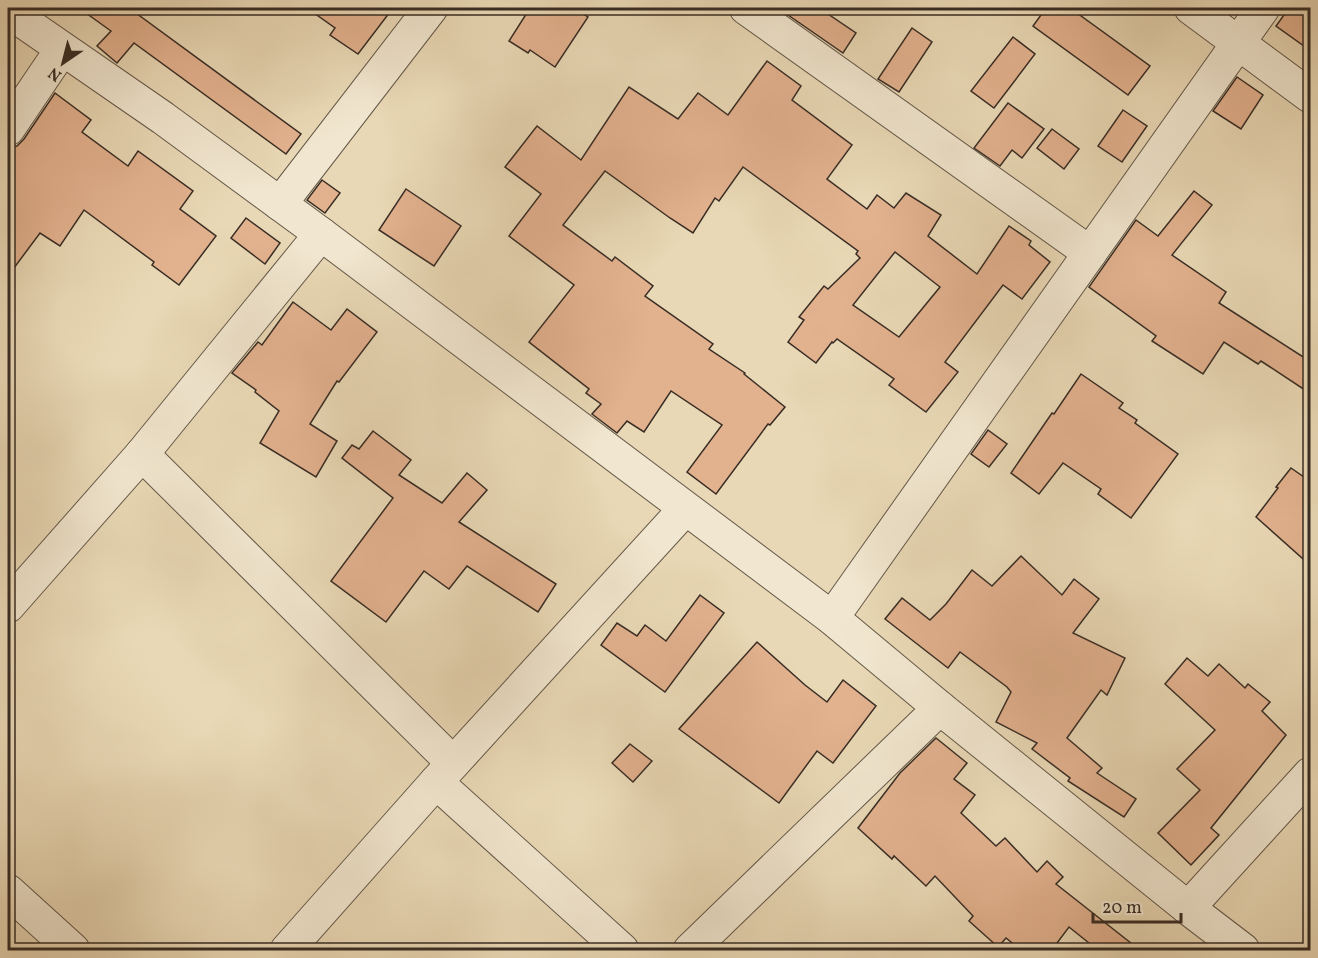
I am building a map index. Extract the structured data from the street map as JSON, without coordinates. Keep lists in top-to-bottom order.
{
  "scale_bar": "20 m",
  "north": "bottom left"
}
